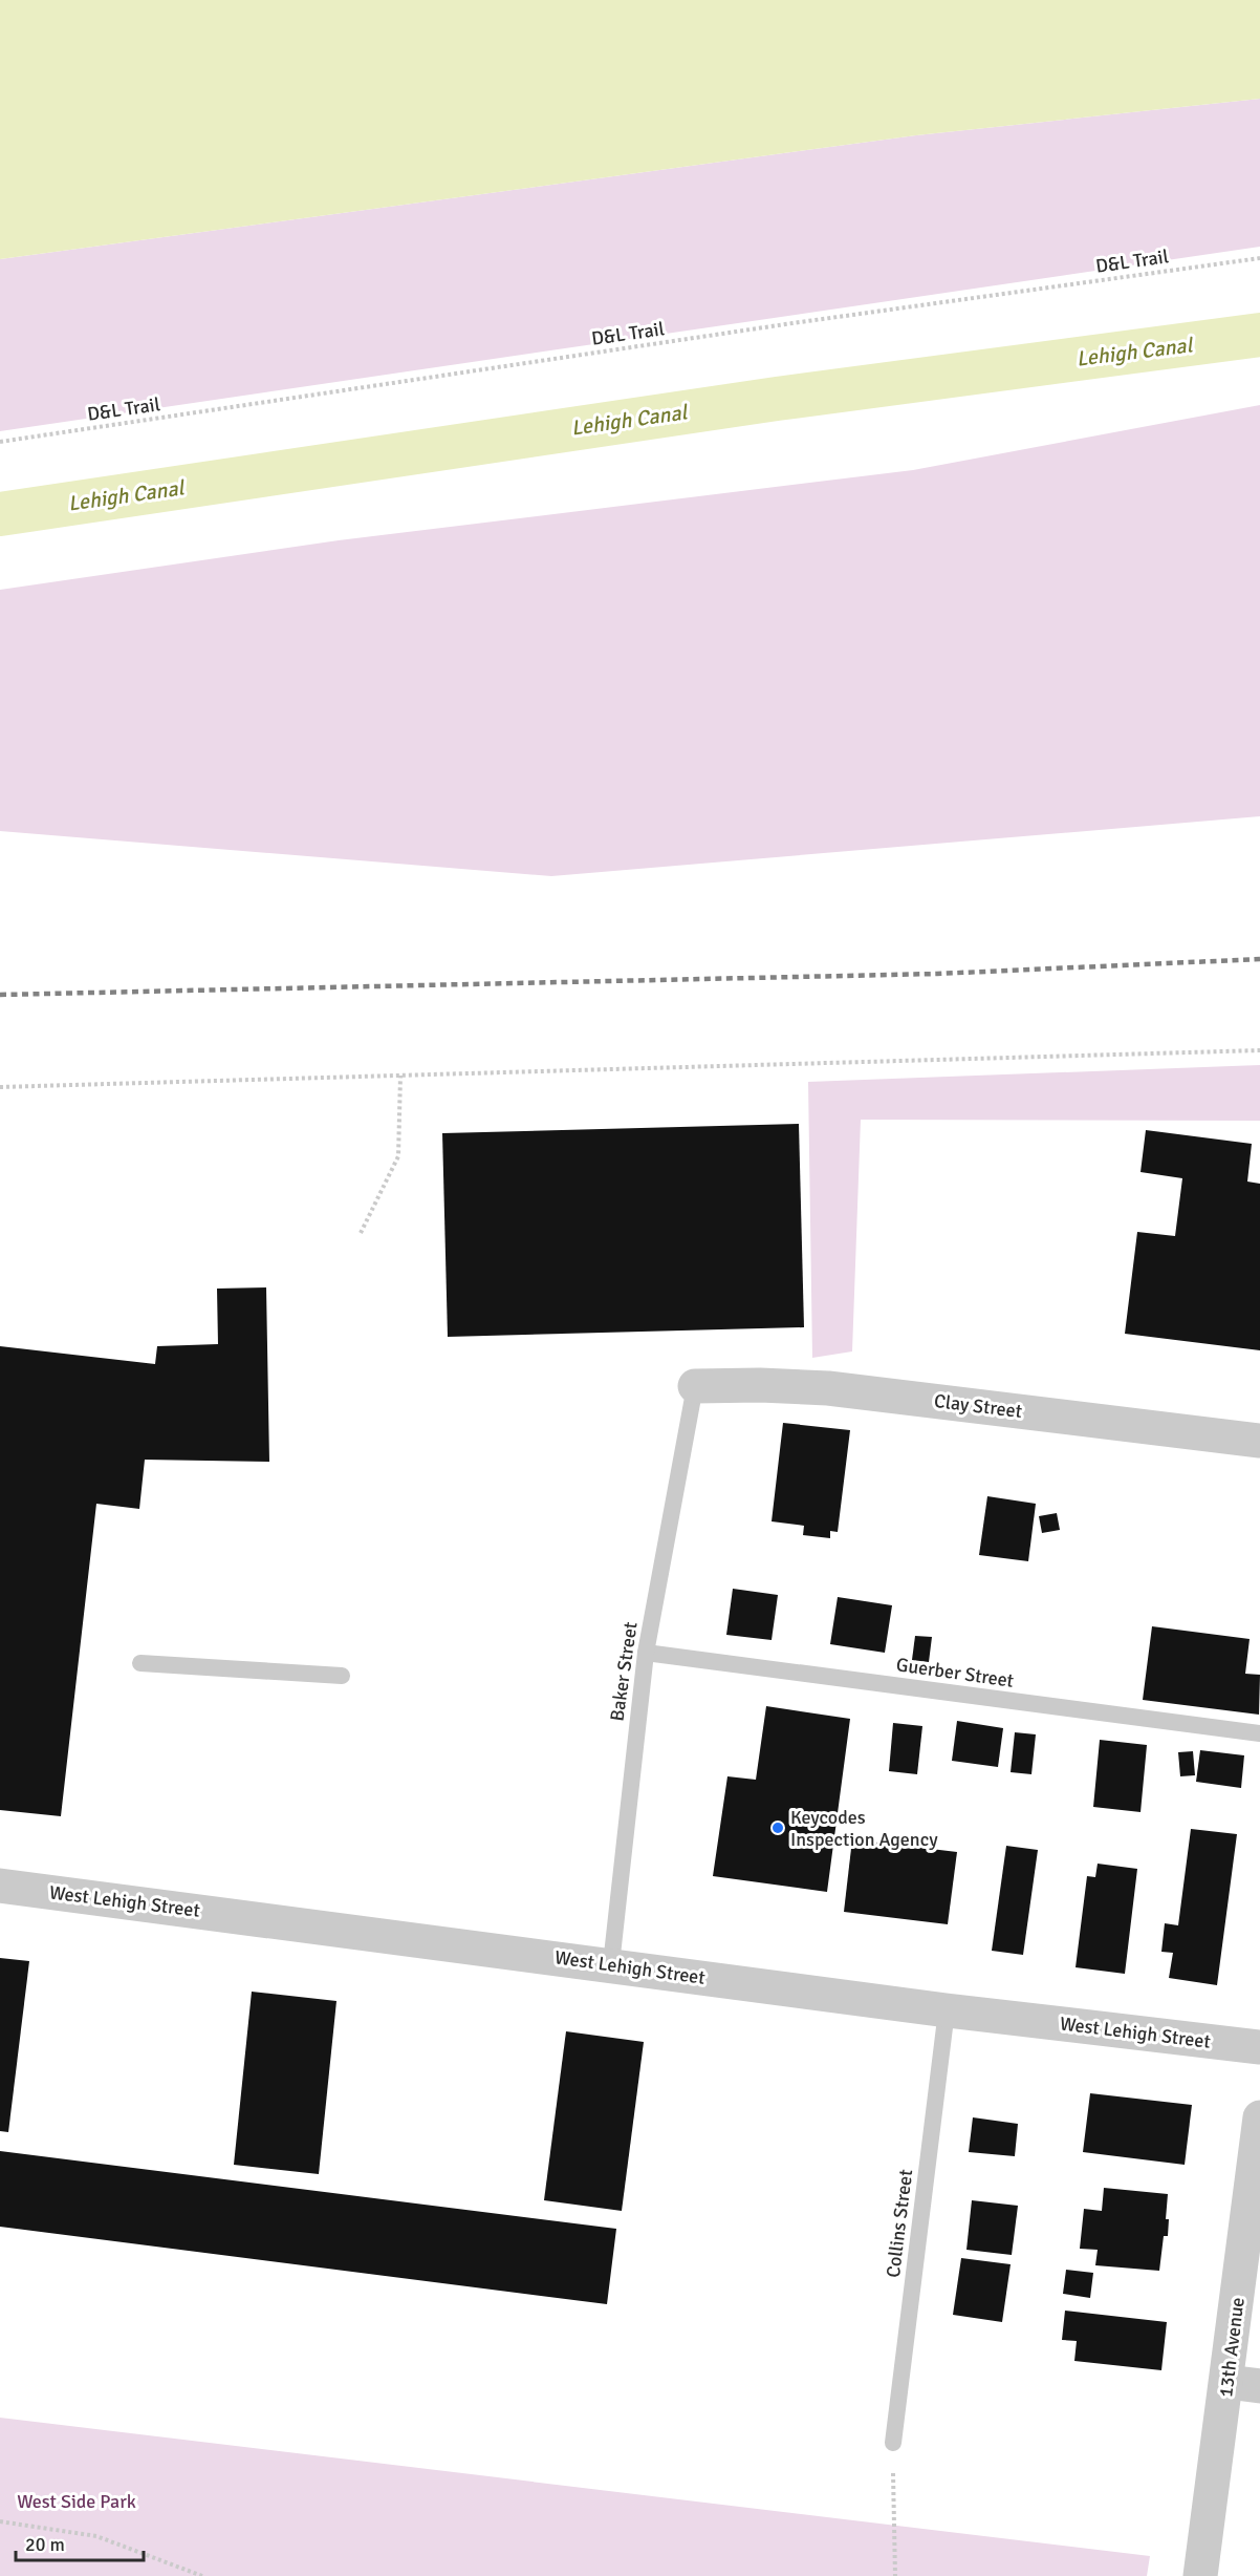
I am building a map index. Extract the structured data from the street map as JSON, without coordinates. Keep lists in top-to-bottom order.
{
  "streets": {
    "street": ["Clay Street", "West Lehigh Street", "13th Avenue"],
    "lane": ["Baker Street", "Guerber Street", "Collins Street"],
    "path": ["D&L Trail"]
  },
  "crossings": [
    ["Clay Street", "Baker Street"],
    ["Baker Street", "Guerber Street"],
    ["Baker Street", "West Lehigh Street"],
    ["West Lehigh Street", "Collins Street"]
  ],
  "water": ["Lehigh Canal"],
  "parks": ["West Side Park"],
  "places": ["Keycodes Inspection Agency"],
  "scale_bar": "20 m"
}
